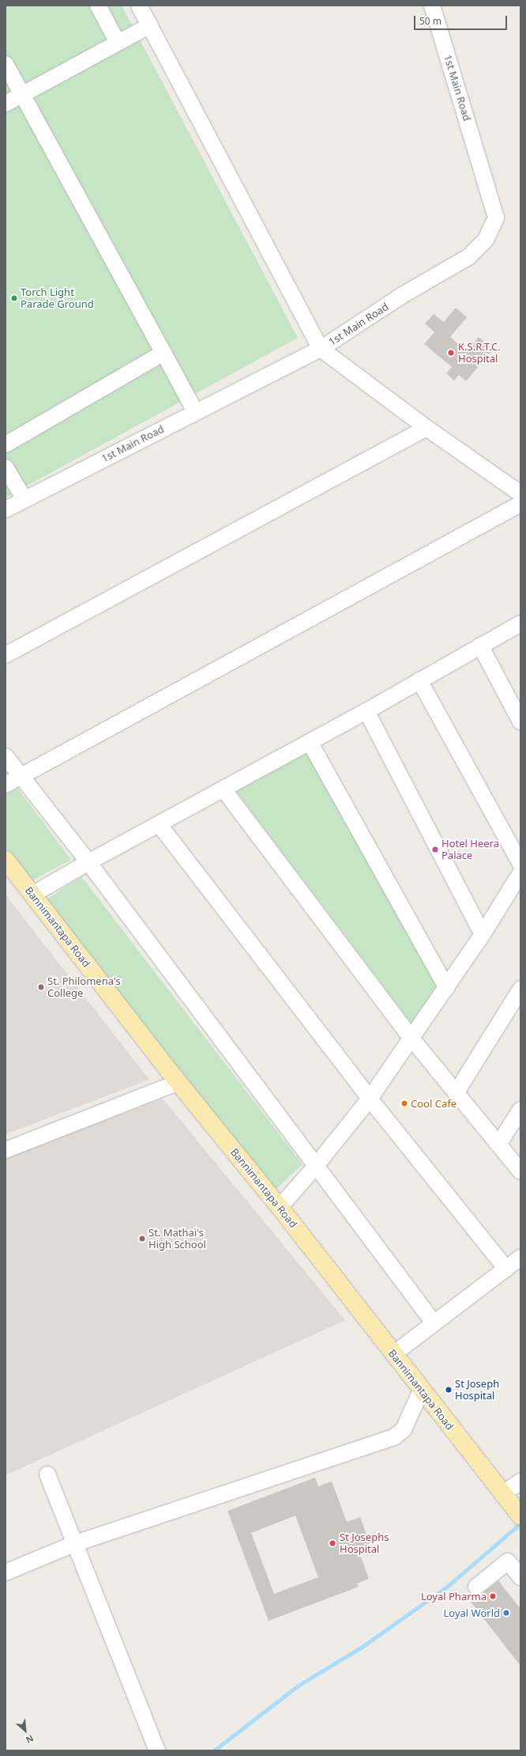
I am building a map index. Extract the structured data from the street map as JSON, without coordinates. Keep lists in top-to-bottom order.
{
  "streets": {
    "main road": ["Bannimantapa Road"],
    "street": ["1st Main Road"]
  },
  "places": [
    "Torch Light Parade Ground",
    "K.S.R.T.C. Hospital",
    "Hotel Heera Palace",
    "St. Philomena's College",
    "Cool Cafe",
    "St. Mathai's High School",
    "St Joseph Hospital",
    "St Josephs Hospital",
    "Loyal Pharma",
    "Loyal World"
  ],
  "scale_bar": "50 m",
  "north": "bottom right"
}
